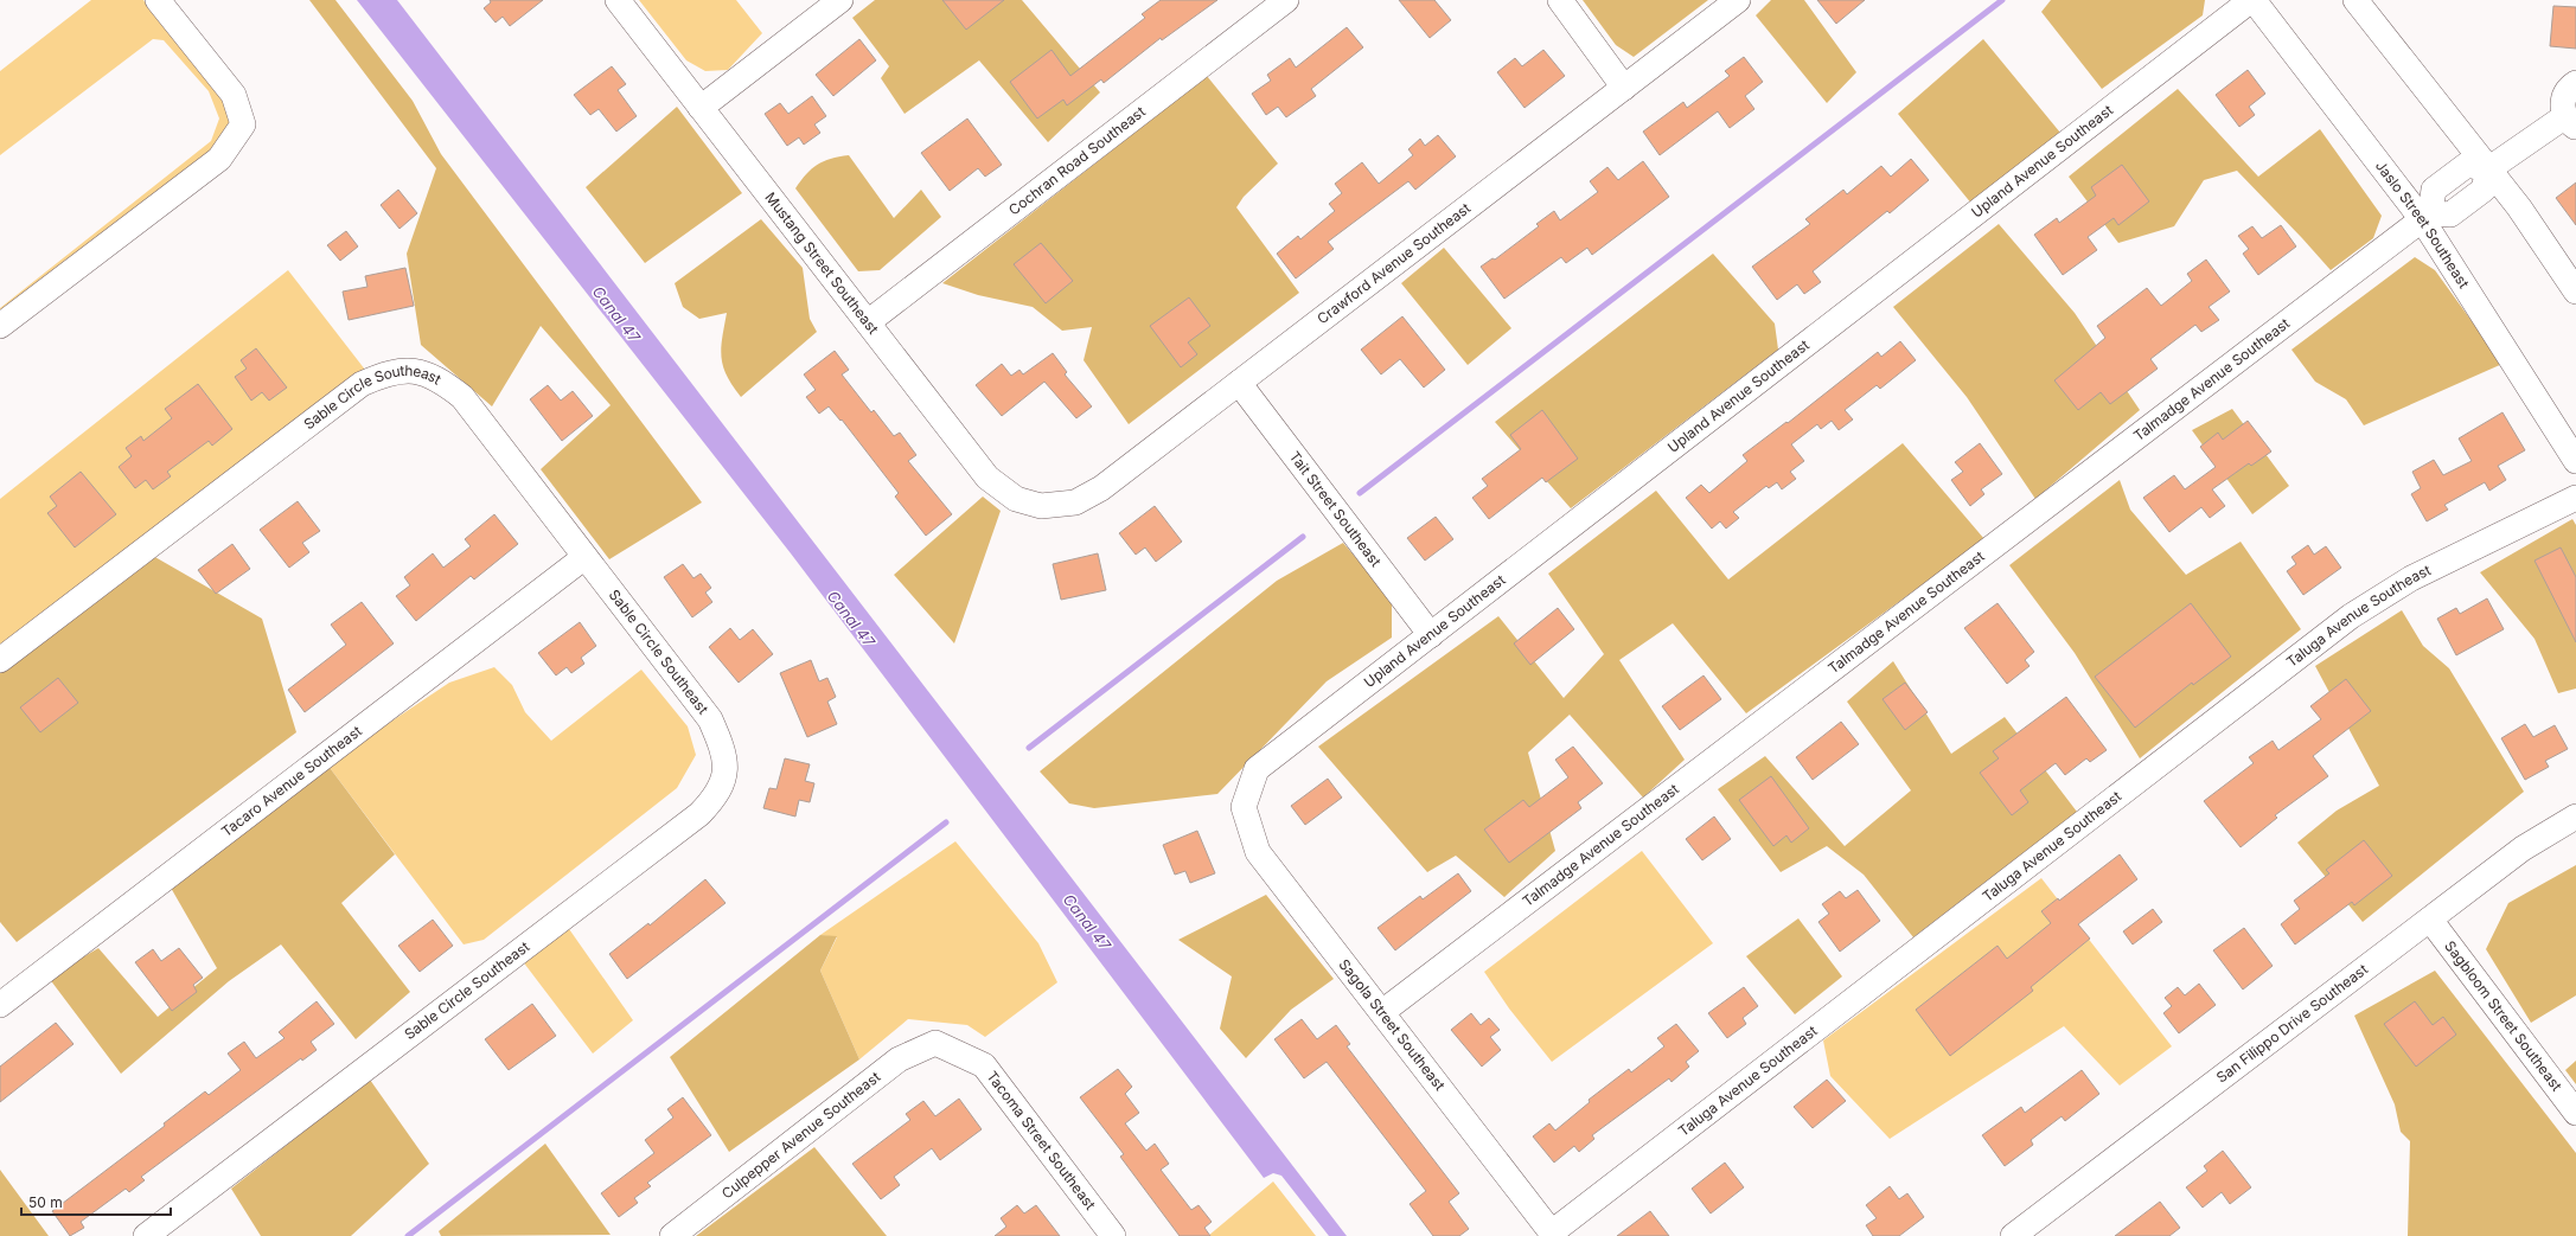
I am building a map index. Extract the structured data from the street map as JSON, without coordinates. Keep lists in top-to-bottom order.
{
  "streets": {
    "street": [
      "Cochran Road Southeast",
      "Upland Avenue Southeast",
      "Jaslo Street Southeast",
      "Mustang Street Southeast",
      "Crawford Avenue Southeast",
      "Talmadge Avenue Southeast",
      "Sable Circle Southeast",
      "Tait Street Southeast",
      "Taluga Avenue Southeast",
      "Tacaro Avenue Southeast",
      "Sagbloom Street Southeast",
      "San Filippo Drive Southeast",
      "Sagola Street Southeast",
      "Culpepper Avenue Southeast",
      "Tacoma Street Southeast"
    ]
  },
  "crossings": [
    ["Cochran Road Southeast", "Mustang Street Southeast"],
    ["Upland Avenue Southeast", "Jaslo Street Southeast"],
    ["Upland Avenue Southeast", "Tait Street Southeast"],
    ["Upland Avenue Southeast", "Sagola Street Southeast"],
    ["Jaslo Street Southeast", "Talmadge Avenue Southeast"],
    ["Mustang Street Southeast", "Crawford Avenue Southeast"],
    ["Crawford Avenue Southeast", "Tait Street Southeast"],
    ["Talmadge Avenue Southeast", "Sagola Street Southeast"],
    ["Sable Circle Southeast", "Tacaro Avenue Southeast"],
    ["Taluga Avenue Southeast", "Sagola Street Southeast"],
    ["Sagbloom Street Southeast", "San Filippo Drive Southeast"],
    ["Culpepper Avenue Southeast", "Tacoma Street Southeast"]
  ],
  "water": ["Canal 47"],
  "scale_bar": "50 m"
}
